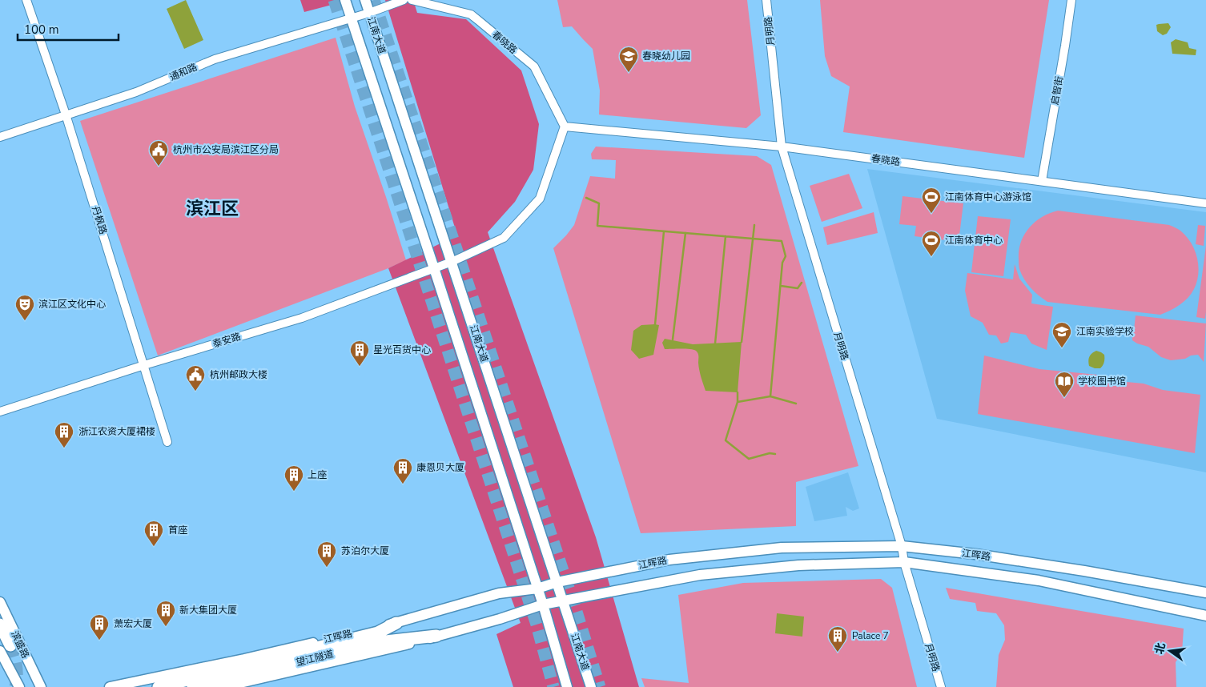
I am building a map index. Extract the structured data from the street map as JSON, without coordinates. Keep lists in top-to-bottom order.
{
  "streets": {
    "highway": ["望江隧道"],
    "main road": ["江南大道", "江晖路", "滨盛路"],
    "street": [
      "月明路",
      "春晓路",
      "通和路",
      "启智街",
      "丹枫路",
      "泰安路"
    ]
  },
  "crossings": [
    ["月明路", "春晓路"],
    ["月明路", "江晖路"],
    ["江南大道", "通和路"],
    ["江南大道", "泰安路"],
    ["江南大道", "江晖路"],
    ["春晓路", "启智街"],
    ["通和路", "丹枫路"],
    ["丹枫路", "泰安路"],
    ["江晖路", "望江隧道"]
  ],
  "districts": ["滨江区"],
  "places": {
    "school or university": ["春晓幼儿园", "江南实验学校"],
    "public building": ["杭州市公安局滨江区分局", "杭州邮政大楼"],
    "sports": ["江南体育中心游泳馆", "江南体育中心"],
    "theatre": ["滨江区文化中心"],
    "building": [
      "星光百货中心",
      "浙江农资大厦裙楼",
      "康恩贝大厦",
      "上座",
      "首座",
      "苏泊尔大厦",
      "新大集团大厦",
      "萧宏大厦",
      "Palace 7"
    ],
    "library": ["学校图书馆"]
  },
  "scale_bar": "100 m",
  "north": "left"
}
